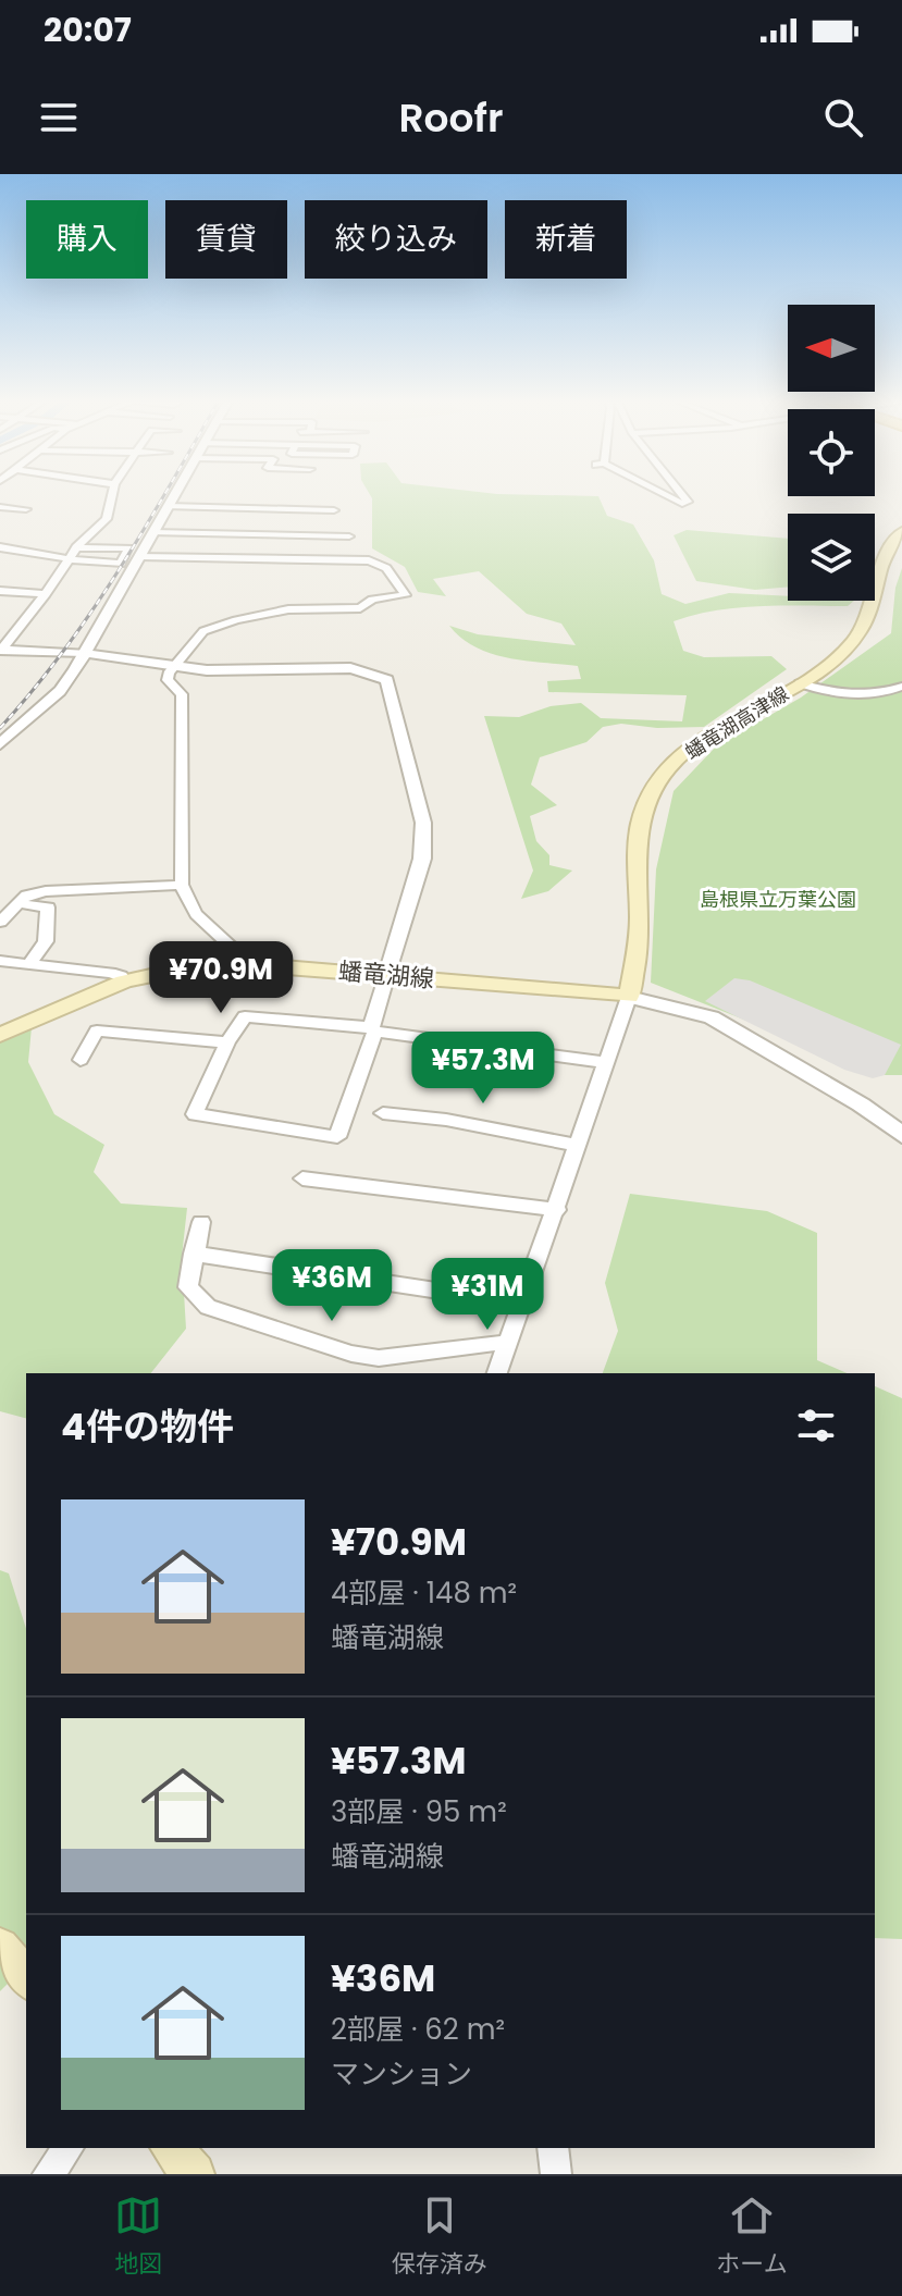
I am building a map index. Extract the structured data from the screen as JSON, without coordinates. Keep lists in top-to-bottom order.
{
  "streets": {
    "main road": ["蟠竜湖高津線", "蟠竜湖線"]
  },
  "crossings": [
    ["蟠竜湖高津線", "蟠竜湖線"]
  ],
  "parks": ["島根県立万葉公園"],
  "north": "left",
  "page": {
    "status": "20:07",
    "header": "Roofr",
    "chip": [
      "購入",
      "賃貸",
      "絞り込み",
      "新着"
    ],
    "price": [
      "¥70.9M",
      "¥57.3M",
      "¥36M",
      "¥31M"
    ],
    "heading": "4件の物件",
    "list": [
      {
        "name": "¥70.9M",
        "note": "4部屋 · 148 m² · 蟠竜湖線"
      },
      {
        "name": "¥57.3M",
        "note": "3部屋 · 95 m² · 蟠竜湖線"
      },
      {
        "name": "¥36M",
        "note": "2部屋 · 62 m² · マンション"
      }
    ],
    "tabs": ["地図", "保存済み", "ホーム"]
  }
}
